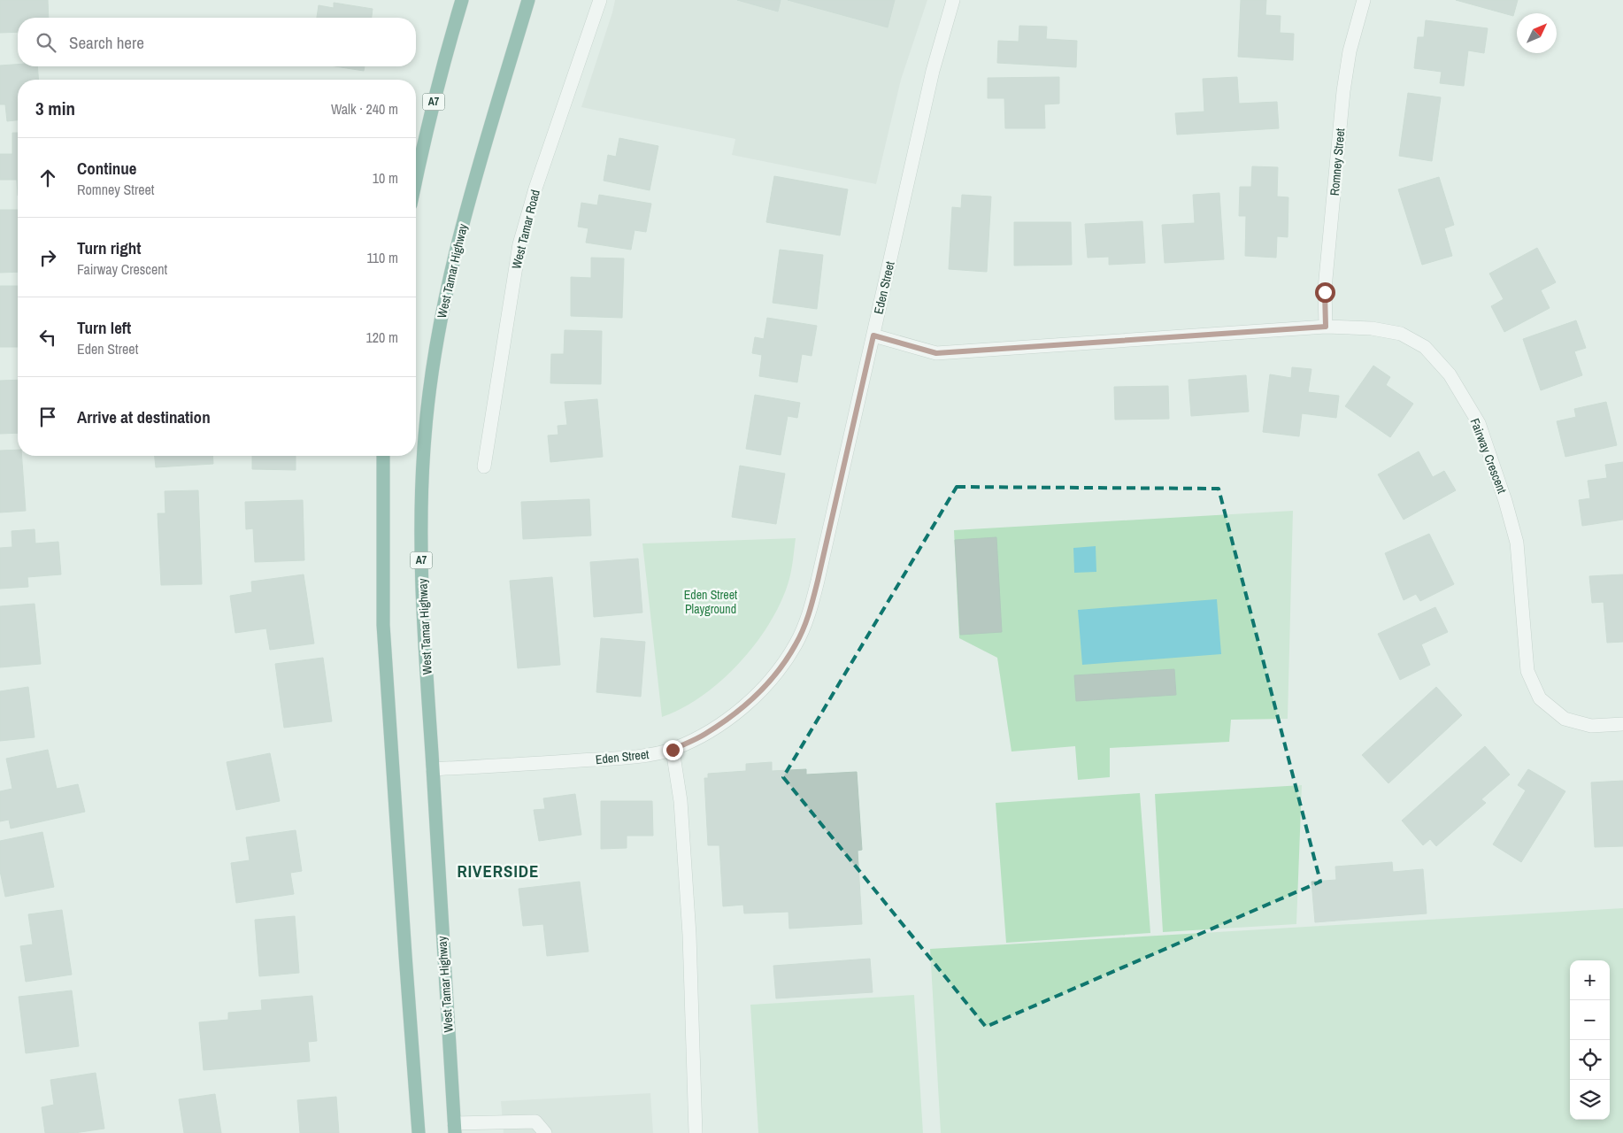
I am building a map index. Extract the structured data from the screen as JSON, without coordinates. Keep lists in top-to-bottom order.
{
  "streets": {
    "highway": ["A7", "West Tamar Highway"],
    "street": [
      "Romney Street",
      "West Tamar Road",
      "Eden Street",
      "Fairway Crescent"
    ]
  },
  "crossings": [
    ["Romney Street", "Fairway Crescent"],
    ["West Tamar Highway", "Eden Street"],
    ["Eden Street", "Fairway Crescent"]
  ],
  "districts": ["RIVERSIDE"],
  "parks": ["Eden Street Playground"],
  "north": "top right",
  "page": {
    "search": "Search here",
    "heading": ["3 min", "Walk · 240 m"],
    "list": [
      ["Continue", "Romney Street", "10 m"],
      ["Turn right", "Fairway Crescent", "110 m"],
      ["Turn left", "Eden Street", "120 m"],
      "Arrive at destination"
    ],
    "map_buttons": ["+", "−"]
  }
}
